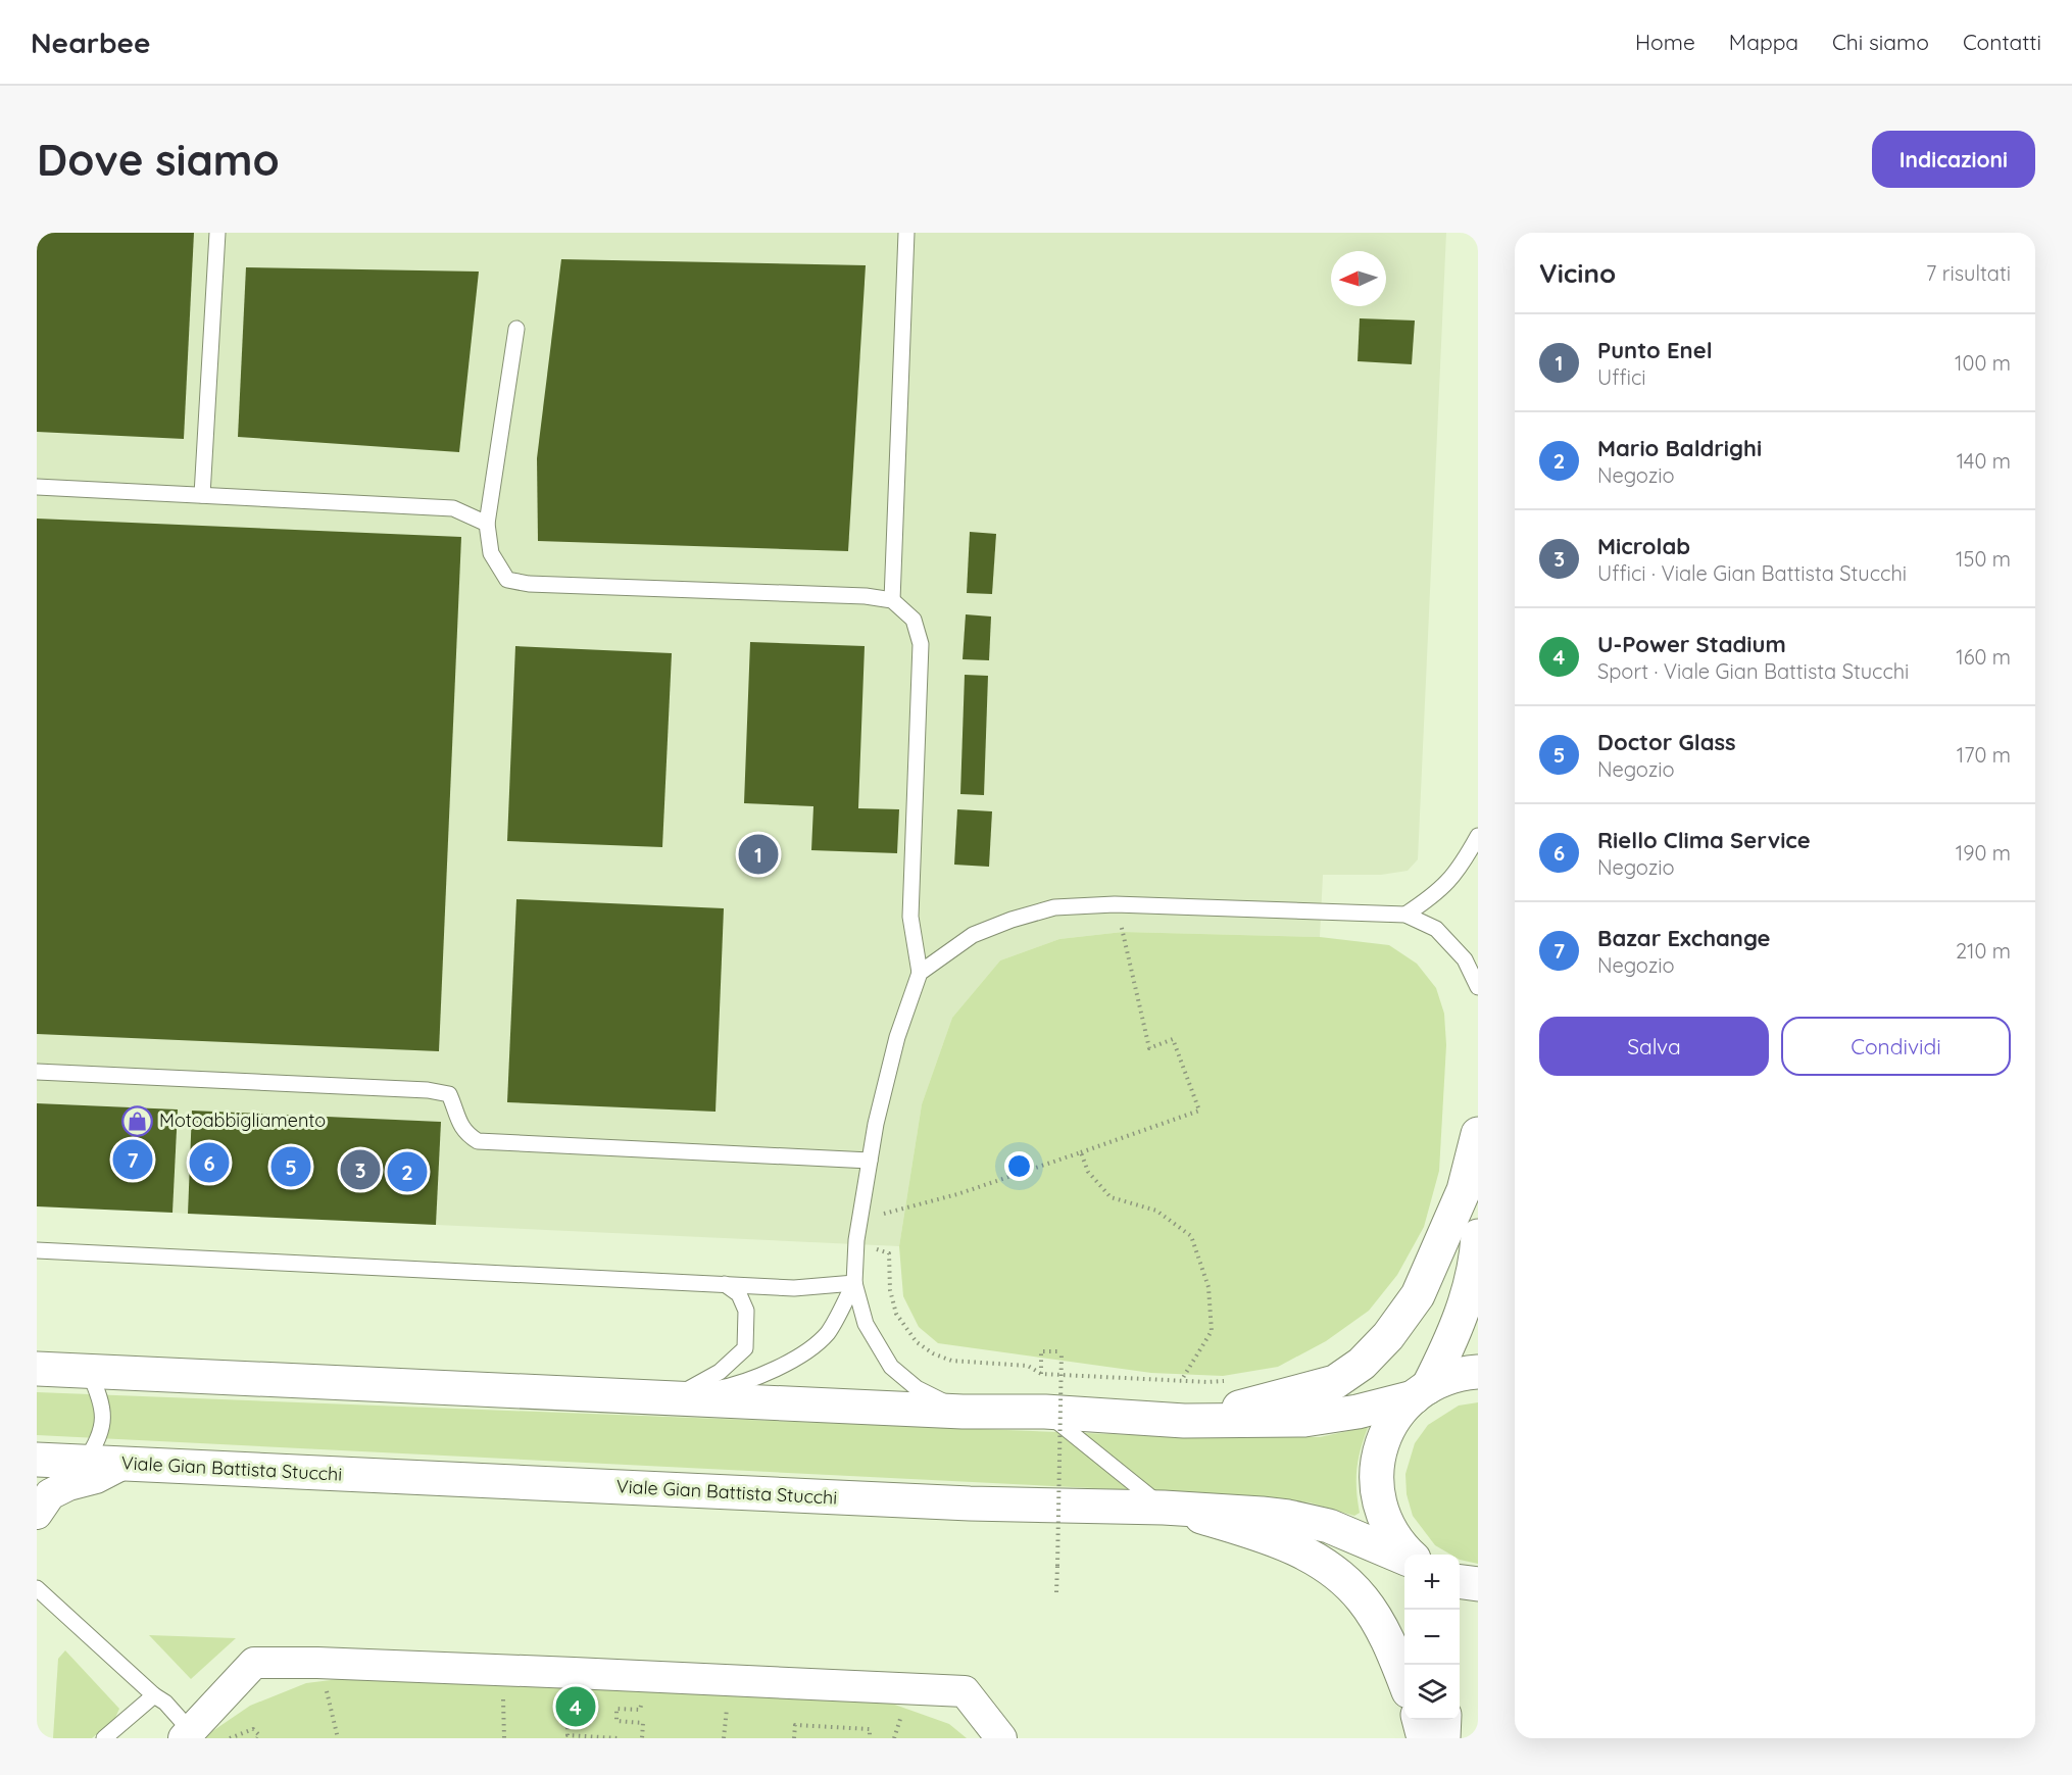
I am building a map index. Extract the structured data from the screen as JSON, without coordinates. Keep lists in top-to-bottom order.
{
  "streets": {
    "main road": ["Viale Gian Battista Stucchi"]
  },
  "places": {
    "shop": ["Motoabbigliamento"]
  },
  "north": "left",
  "page": {
    "header": "Nearbee",
    "nav": [
      "Home",
      "Mappa",
      "Chi siamo",
      "Contatti"
    ],
    "buttons": [
      "Indicazioni",
      ["Salva", "Condividi"]
    ],
    "title": "Dove siamo",
    "heading": ["Vicino", "7 risultati"],
    "list": [
      {
        "mark": "1",
        "name": "Punto Enel",
        "note": "Uffici",
        "value": "100 m"
      },
      {
        "mark": "2",
        "name": "Mario Baldrighi",
        "note": "Negozio",
        "value": "140 m"
      },
      {
        "mark": "3",
        "name": "Microlab",
        "note": "Uffici · Viale Gian Battista Stucchi",
        "value": "150 m"
      },
      {
        "mark": "4",
        "name": "U-Power Stadium",
        "note": "Sport · Viale Gian Battista Stucchi",
        "value": "160 m"
      },
      {
        "mark": "5",
        "name": "Doctor Glass",
        "note": "Negozio",
        "value": "170 m"
      },
      {
        "mark": "6",
        "name": "Riello Clima Service",
        "note": "Negozio",
        "value": "190 m"
      },
      {
        "mark": "7",
        "name": "Bazar Exchange",
        "note": "Negozio",
        "value": "210 m"
      }
    ],
    "pins": [
      "1",
      "7",
      "6",
      "5",
      "3",
      "2",
      "4"
    ],
    "map_buttons": ["+", "−"]
  }
}
